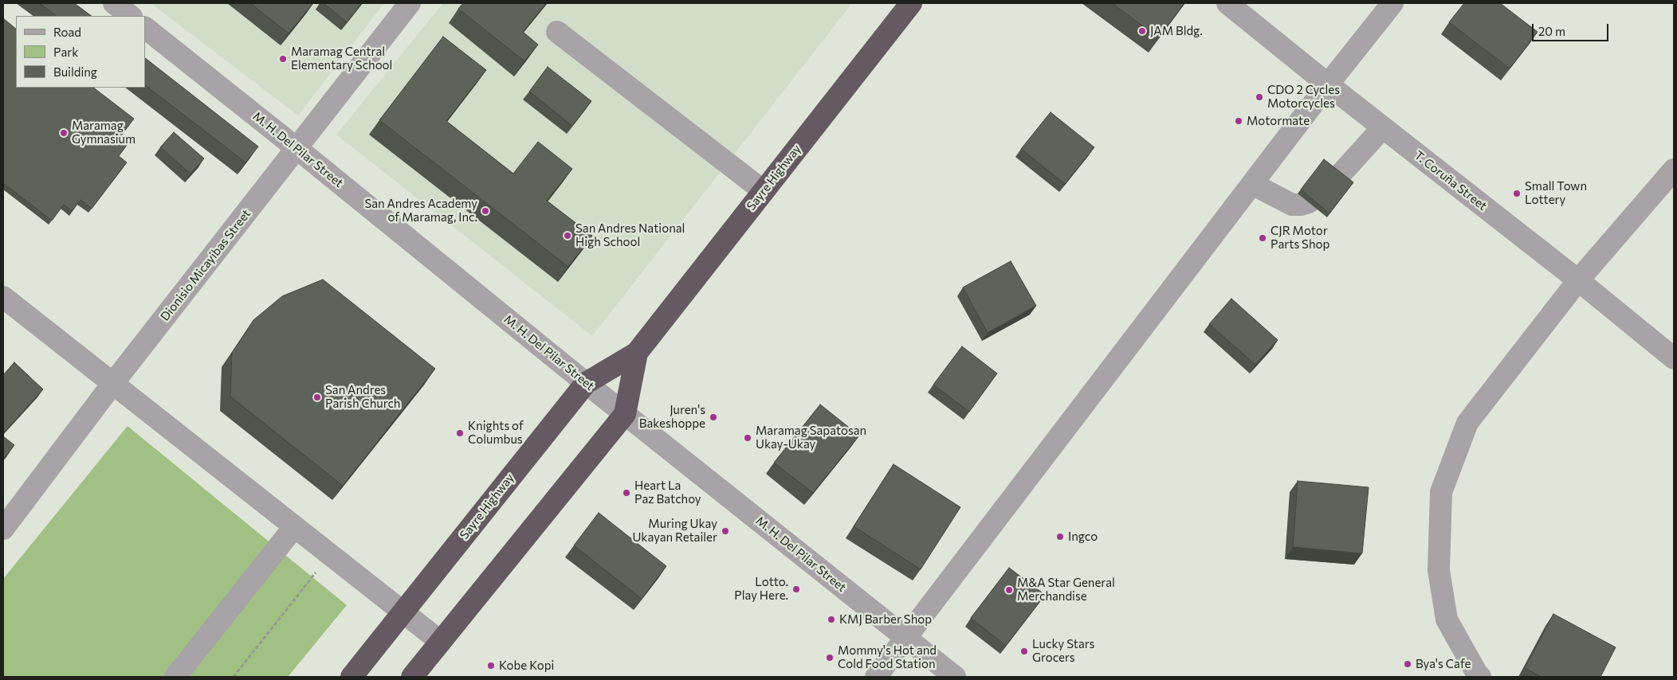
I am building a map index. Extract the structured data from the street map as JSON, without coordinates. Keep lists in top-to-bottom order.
{
  "streets": {
    "highway": ["Sayre Highway"],
    "street": ["M. H. Del Pilar Street", "T. Coruña Street", "Dionisio Micayibas Street"]
  },
  "crossings": [
    ["M. H. Del Pilar Street", "Sayre Highway"],
    ["M. H. Del Pilar Street", "Dionisio Micayibas Street"]
  ],
  "places": [
    "JAM Bldg.",
    "Maramag Central Elementary School",
    "CDO 2 Cycles Motorcycles",
    "Motormate",
    "Maramag Gymnasium",
    "Small Town Lottery",
    "San Andres Academy of Maramag, Inc.",
    "San Andres National High School",
    "CJR Motor Parts Shop",
    "San Andres Parish Church",
    "Juren's Bakeshoppe",
    "Knights of Columbus",
    "Maramag Sapatosan Ukay-Ukay",
    "Heart La Paz Batchoy",
    "Muring Ukay Ukayan Retailer",
    "Ingco",
    "Lotto. Play Here.",
    "M&A Star General Merchandise",
    "KMJ Barber Shop",
    "Lucky Stars Grocers",
    "Mommy's Hot and Cold Food Station",
    "Bya's Cafe",
    "Kobe Kopi"
  ],
  "legend": ["Road", "Park", "Building"],
  "scale_bar": "20 m"
}
